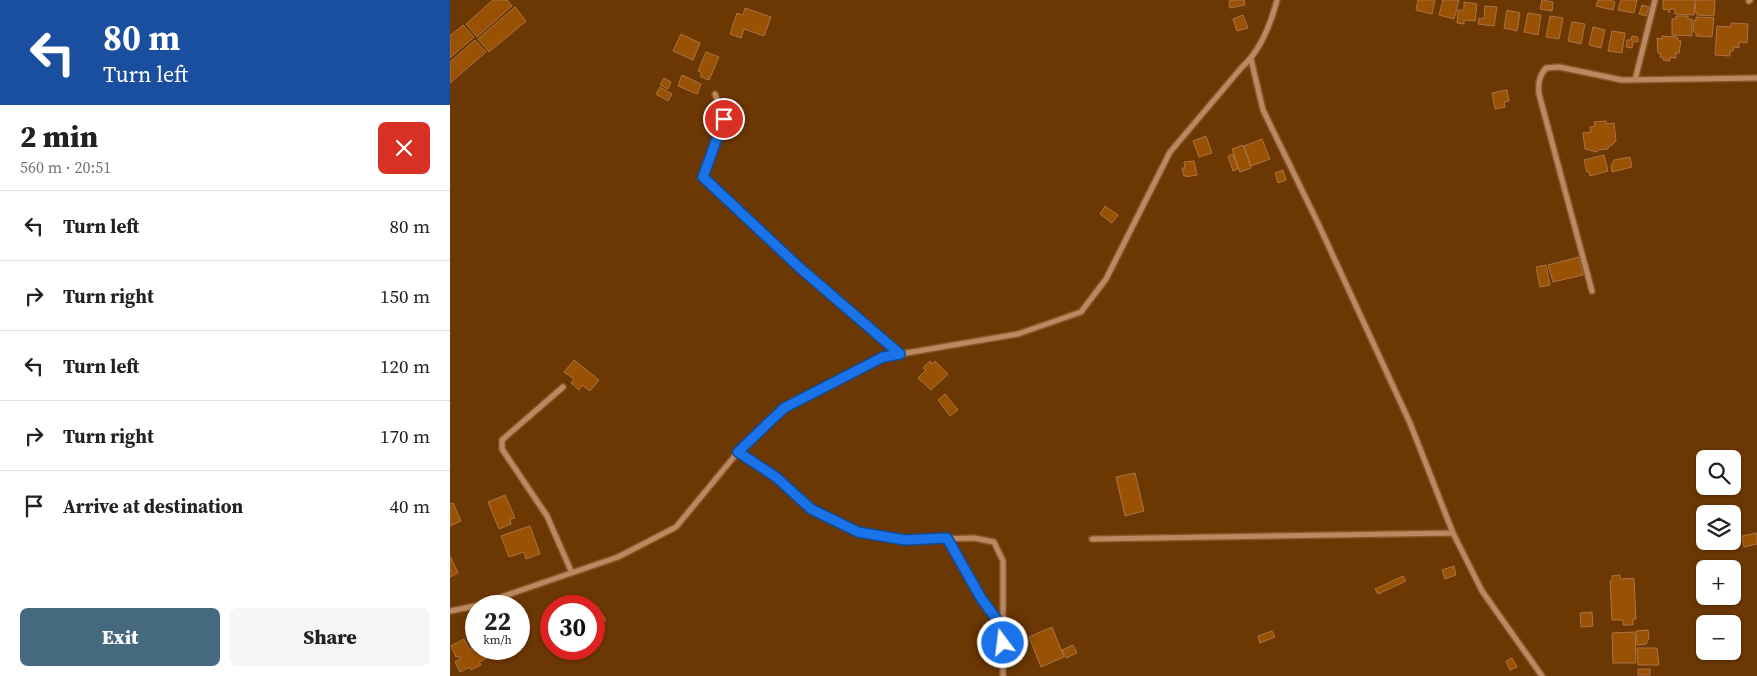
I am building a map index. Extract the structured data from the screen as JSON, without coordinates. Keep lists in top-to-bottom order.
{
  "page": {
    "turn": ["80 m", "Turn left"],
    "heading": ["2 min", "560 m · 20:51"],
    "list": [
      {
        "name": "Turn left",
        "value": "80 m"
      },
      {
        "name": "Turn right",
        "value": "150 m"
      },
      {
        "name": "Turn left",
        "value": "120 m"
      },
      {
        "name": "Turn right",
        "value": "170 m"
      },
      {
        "name": "Arrive at destination",
        "value": "40 m"
      }
    ],
    "map_buttons": ["+", "−"],
    "speed": "22 km/h",
    "limit": "30",
    "buttons": ["Exit", "Share"]
  }
}
